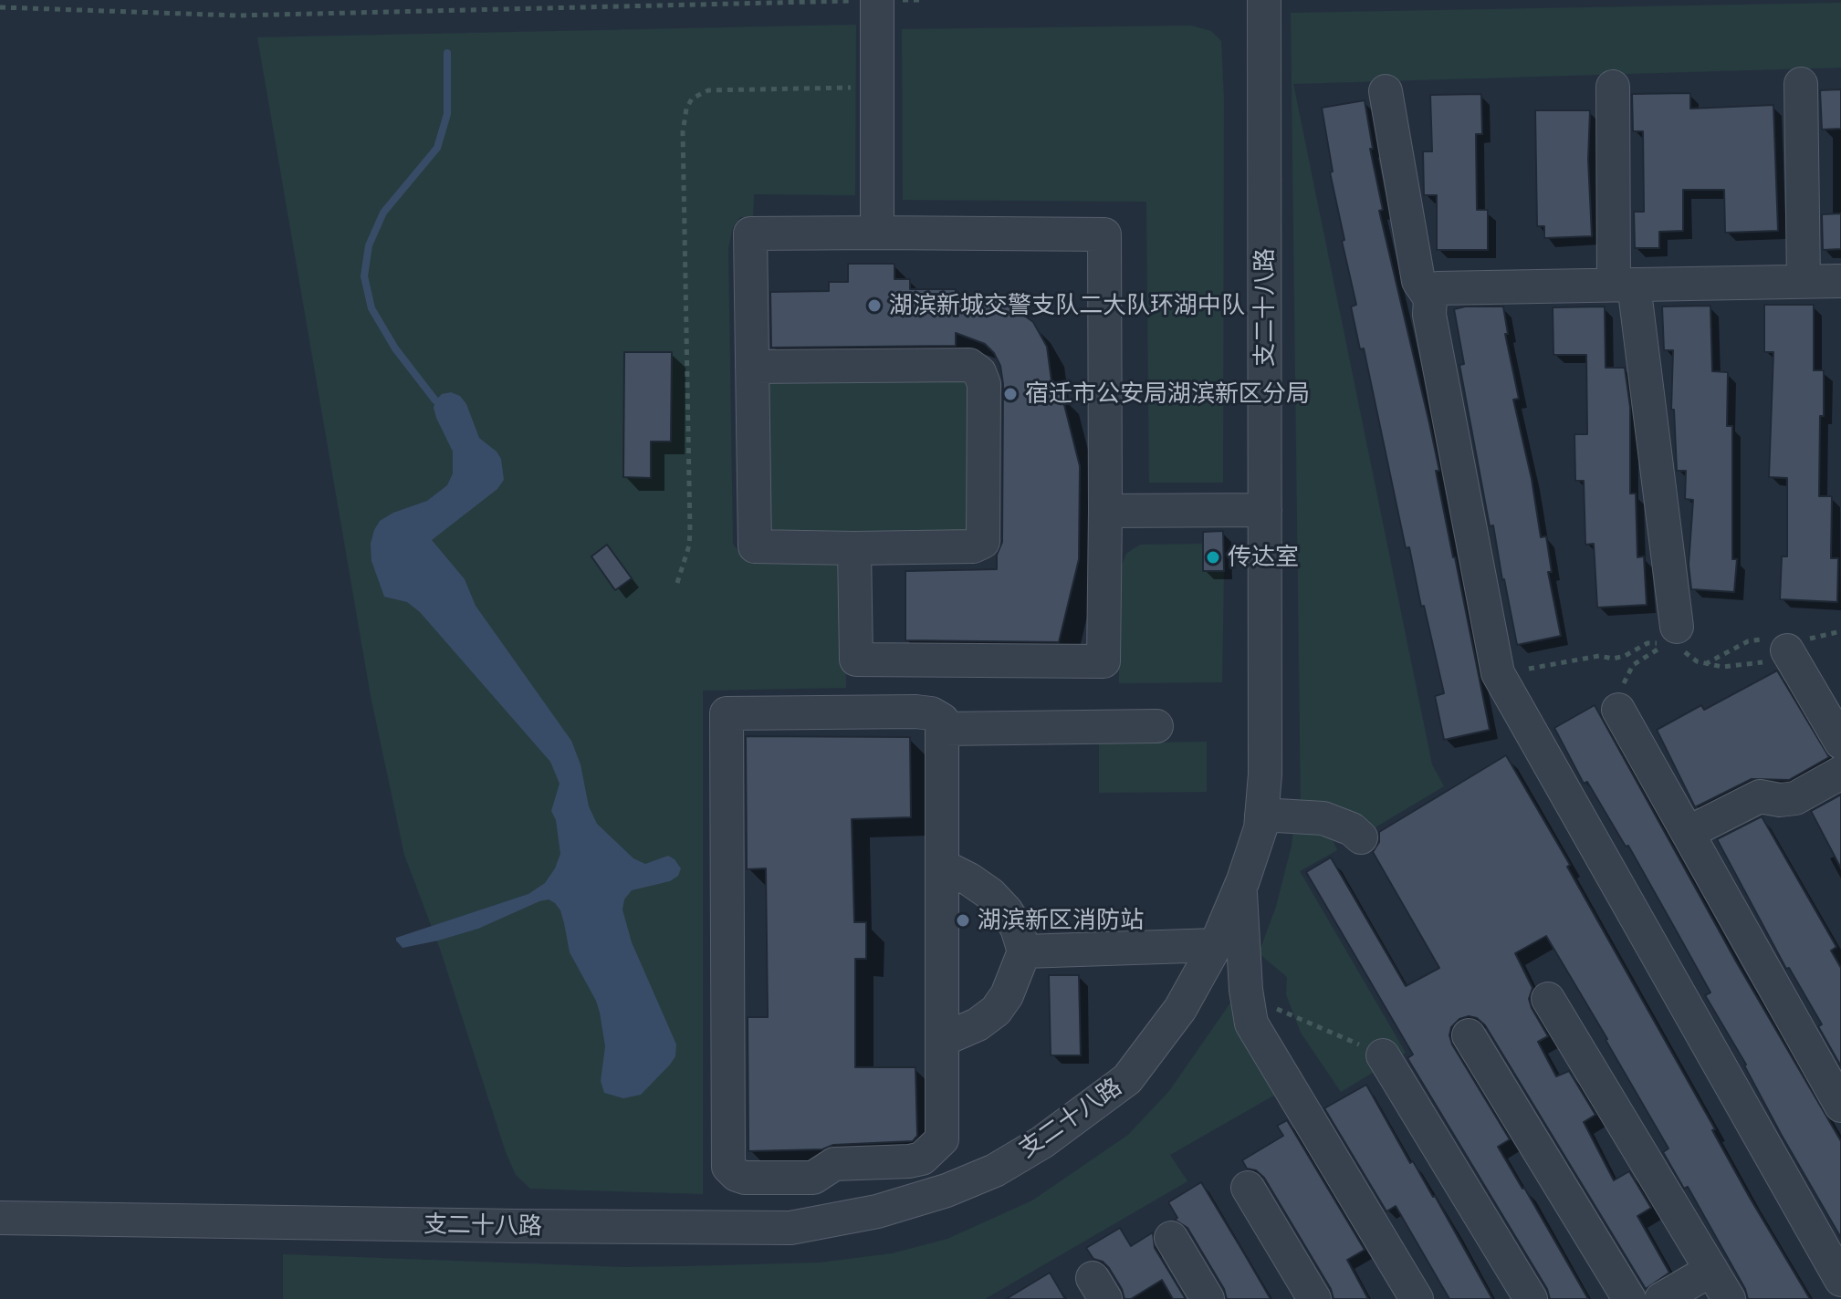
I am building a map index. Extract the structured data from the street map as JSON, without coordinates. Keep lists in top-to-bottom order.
{
  "streets": {
    "street": ["支二十八路"]
  },
  "places": [
    "湖滨新城交警支队二大队环湖中队",
    "宿迁市公安局湖滨新区分局",
    "传达室",
    "湖滨新区消防站"
  ]
}
